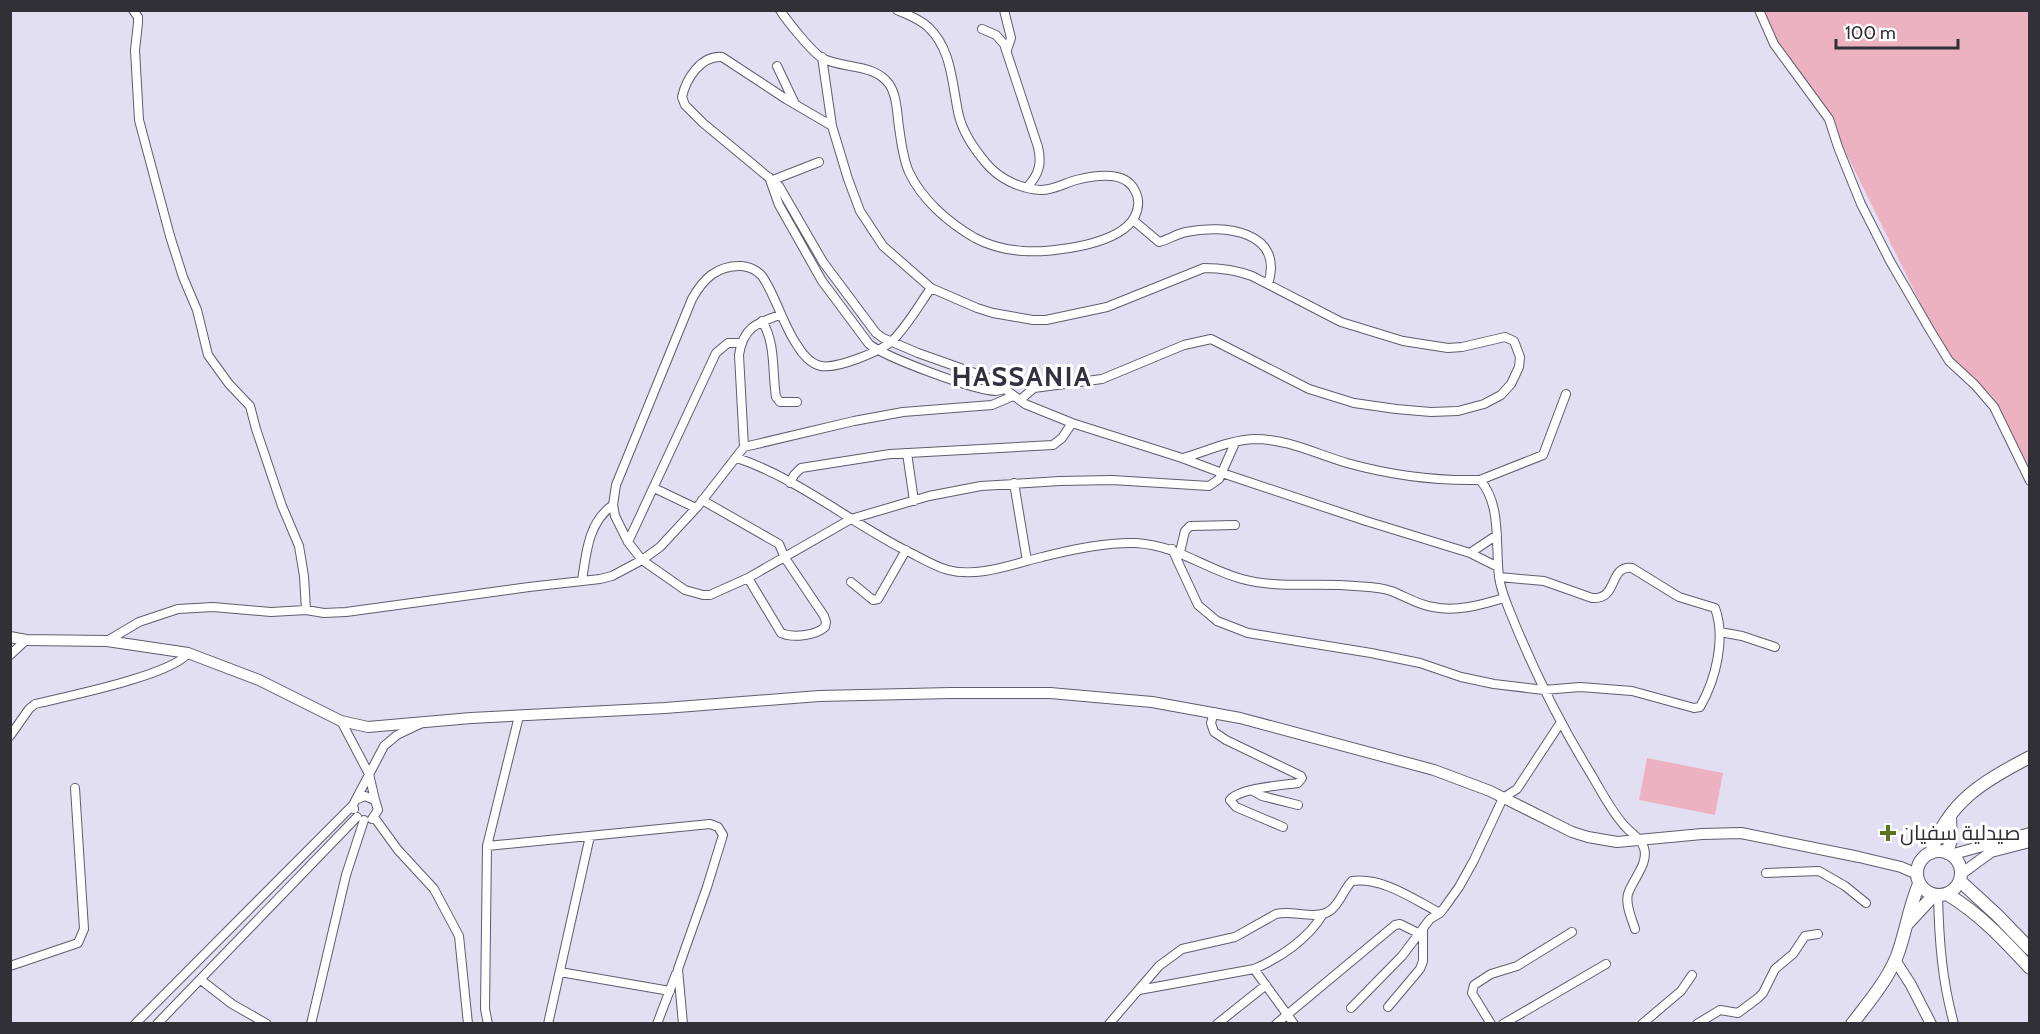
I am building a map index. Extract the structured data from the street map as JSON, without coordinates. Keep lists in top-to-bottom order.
{
  "districts": ["HASSANIA"],
  "places": {
    "health": ["صيدلية سفيان"]
  },
  "scale_bar": "100 m"
}
